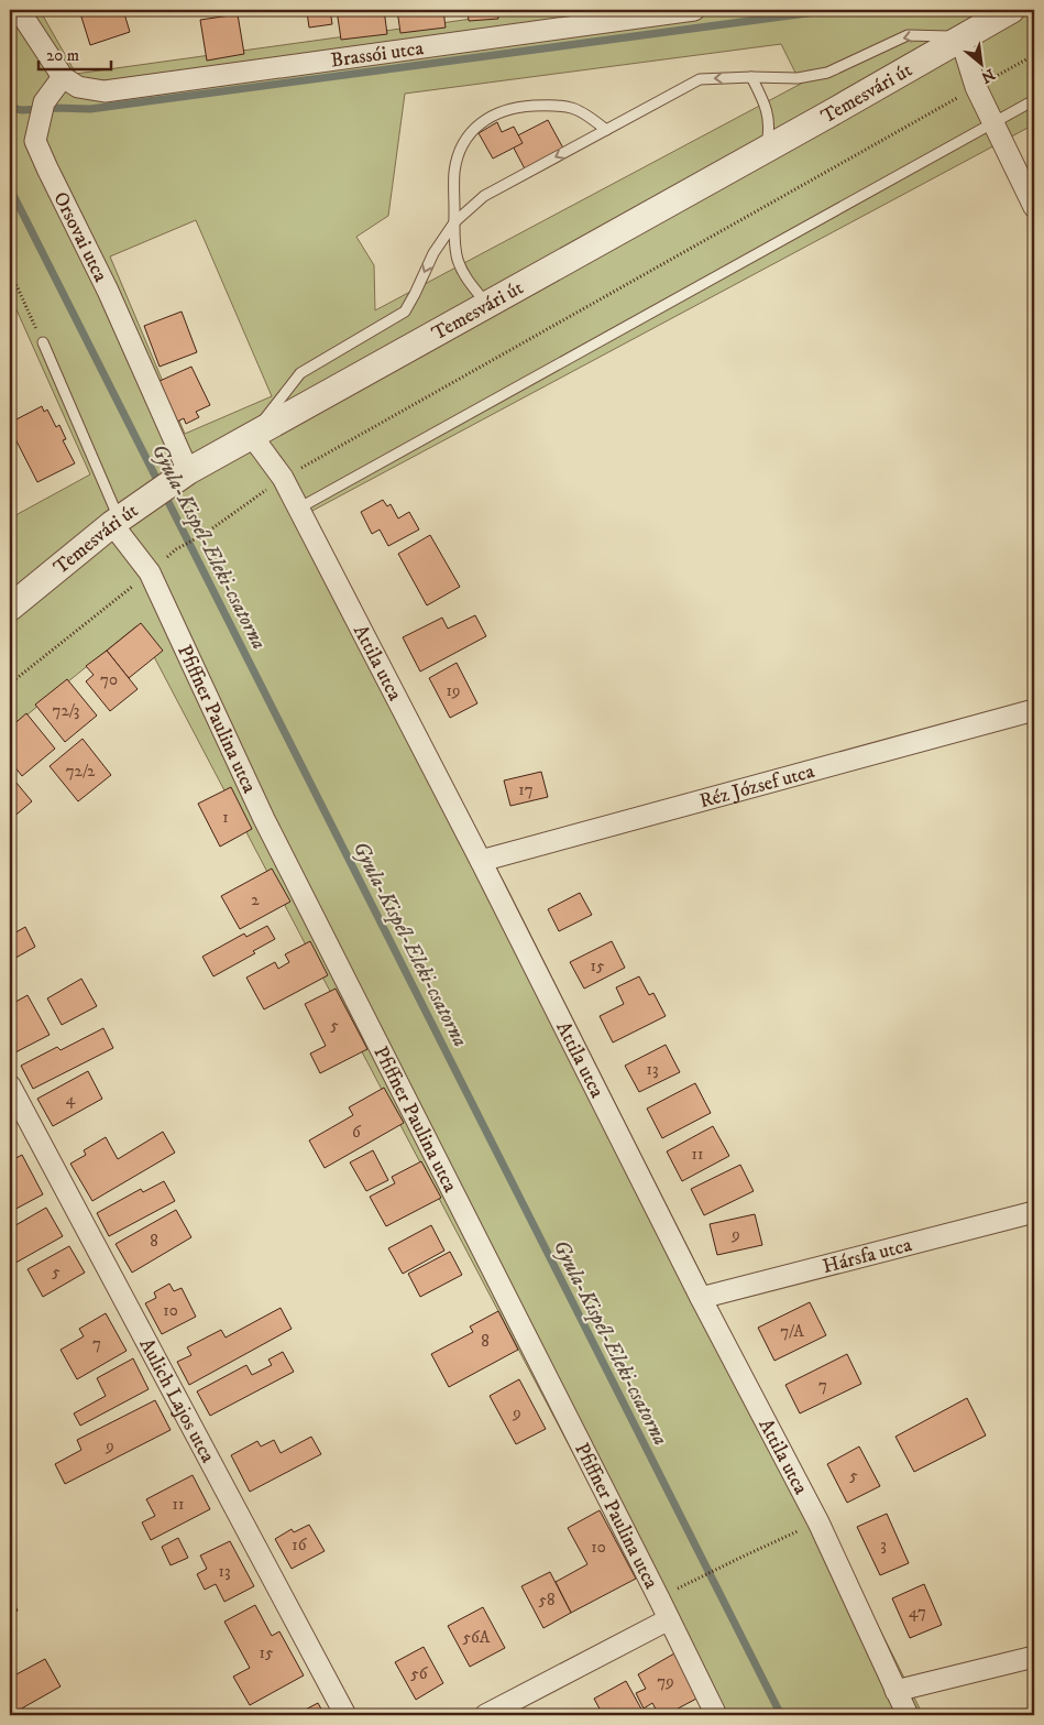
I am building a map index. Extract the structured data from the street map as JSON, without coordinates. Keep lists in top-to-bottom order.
{
  "streets": {
    "street": [
      "Brassói utca",
      "Temesvári út",
      "Orsovai utca",
      "Attila utca",
      "Pfiffner Paulina utca",
      "Réz József utca",
      "Hársfa utca",
      "Aulich Lajos utca"
    ]
  },
  "crossings": [
    ["Brassói utca", "Orsovai utca"],
    ["Temesvári út", "Orsovai utca"],
    ["Temesvári út", "Attila utca"],
    ["Temesvári út", "Pfiffner Paulina utca"],
    ["Attila utca", "Réz József utca"],
    ["Attila utca", "Hársfa utca"]
  ],
  "water": ["Gyula-Kispél-Eleki-csatorna"],
  "house_numbers": [
    "70",
    "19",
    "72/3",
    "72/2",
    "17",
    "1",
    "2",
    "15",
    "5",
    "13",
    "4",
    "6",
    "11",
    "9",
    "8",
    "5",
    "10",
    "7/A",
    "8",
    "7",
    "7",
    "9",
    "9",
    "5",
    "11",
    "16",
    "3",
    "10",
    "13",
    "58",
    "47",
    "56A",
    "15",
    "56",
    "79"
  ],
  "scale_bar": "20 m",
  "north": "bottom right"
}
